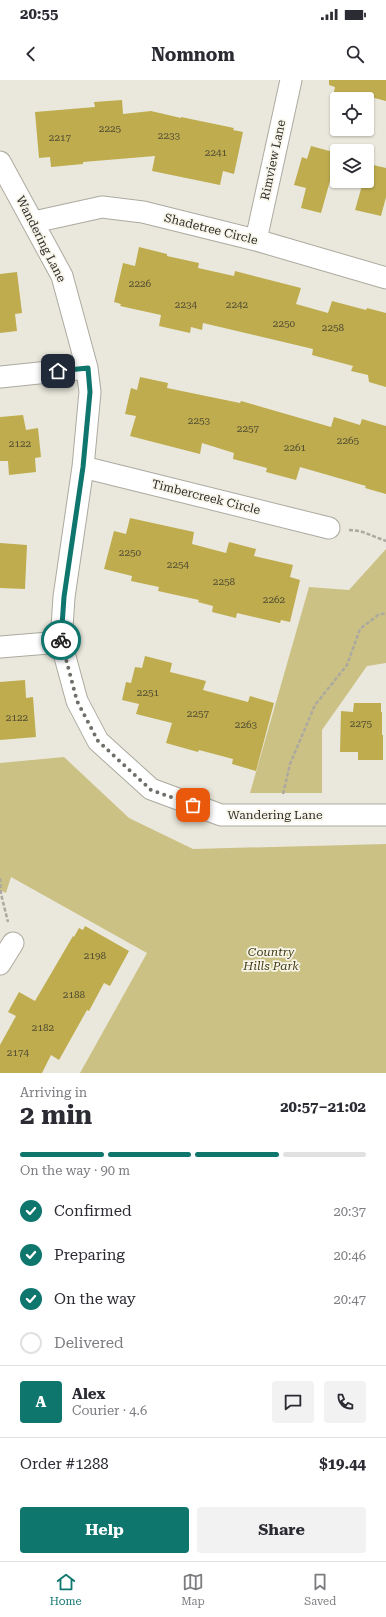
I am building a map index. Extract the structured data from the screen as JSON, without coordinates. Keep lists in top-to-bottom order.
{
  "streets": {
    "street": [
      "Rimview Lane",
      "Shadetree Circle",
      "Wandering Lane",
      "Timbercreek Circle"
    ]
  },
  "crossings": [
    ["Rimview Lane", "Shadetree Circle"],
    ["Shadetree Circle", "Wandering Lane"],
    ["Wandering Lane", "Timbercreek Circle"]
  ],
  "parks": ["Country Hills Park"],
  "house_numbers": [
    "2225",
    "2233",
    "2217",
    "2241",
    "2226",
    "2234",
    "2242",
    "2250",
    "2258",
    "2253",
    "2257",
    "2265",
    "2122",
    "2261",
    "2250",
    "2254",
    "2258",
    "2262",
    "2251",
    "2257",
    "2122",
    "2275",
    "2263",
    "2198",
    "2188",
    "2182",
    "2174"
  ],
  "page": {
    "status": "20:55",
    "header": "Nomnom",
    "heading": ["2 min", "Arriving in", "20:57–21:02"],
    "panel": [
      "Alex",
      "Courier · 4.6",
      "Order #1288",
      "$19.44"
    ],
    "bar": "On the way · 90 m",
    "list": [
      ["Confirmed", "20:37"],
      ["Preparing", "20:46"],
      ["On the way", "20:47"],
      "Delivered"
    ],
    "round": "A",
    "buttons": ["Help", "Share"],
    "tabs": ["Home", "Map", "Saved"]
  }
}
